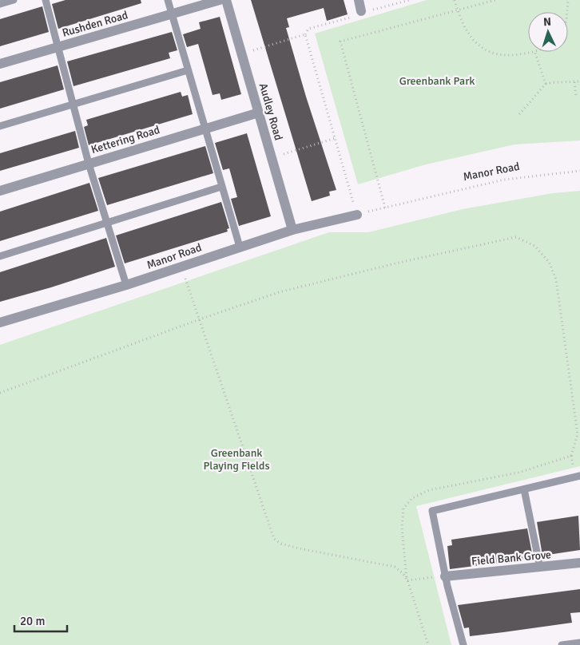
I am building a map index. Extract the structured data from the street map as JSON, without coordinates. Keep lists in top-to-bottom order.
{
  "streets": {
    "street": [
      "Rushden Road",
      "Audley Road",
      "Kettering Road",
      "Manor Road",
      "Field Bank Grove"
    ]
  },
  "crossings": [
    ["Audley Road", "Kettering Road"],
    ["Audley Road", "Manor Road"]
  ],
  "parks": ["Greenbank Park", "Greenbank Playing Fields"],
  "scale_bar": "20 m",
  "north": "top"
}
